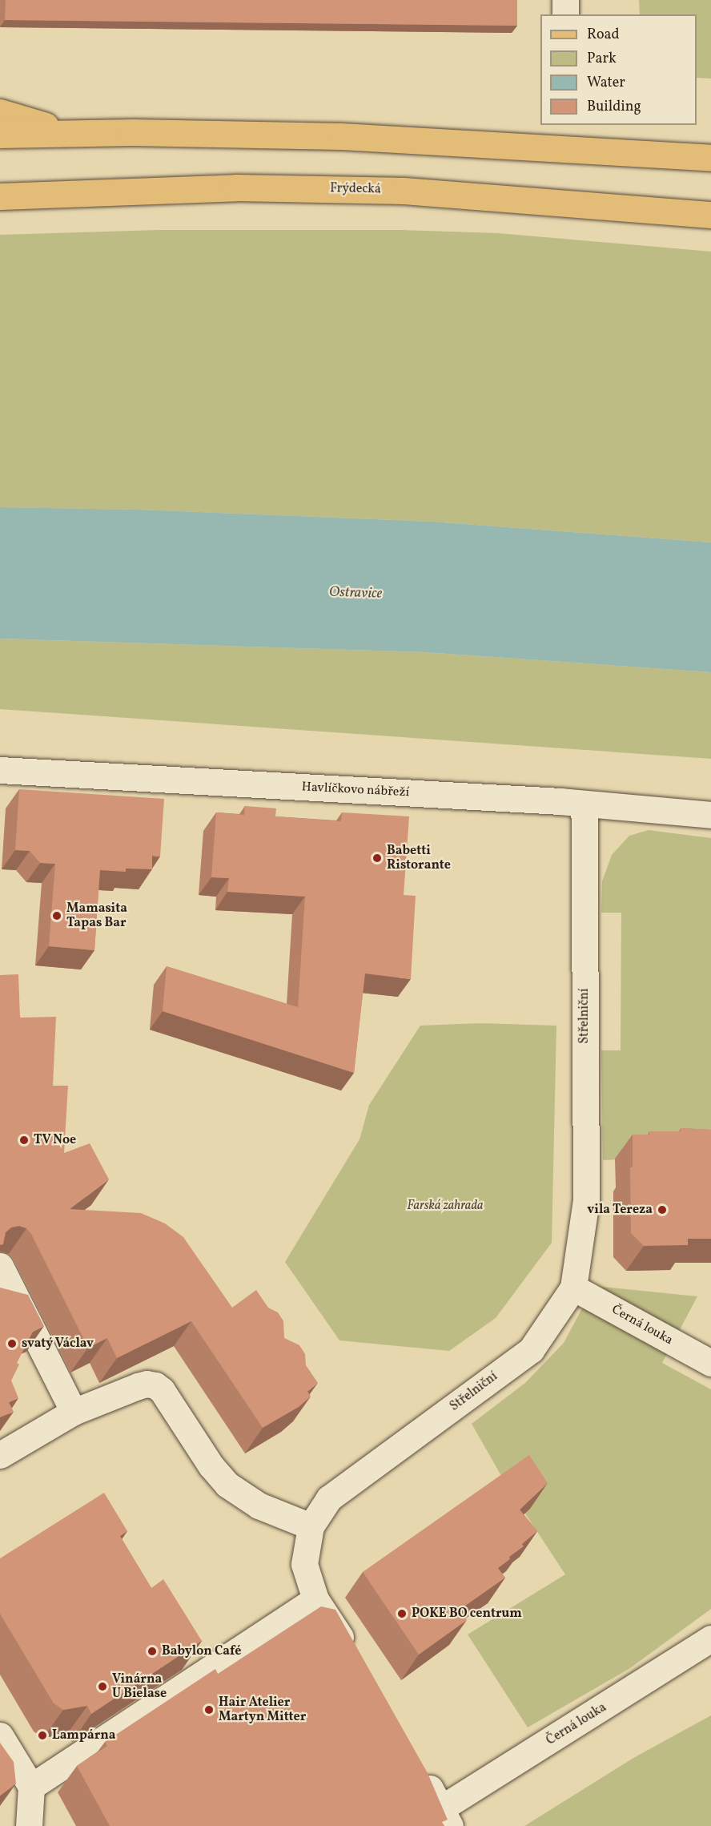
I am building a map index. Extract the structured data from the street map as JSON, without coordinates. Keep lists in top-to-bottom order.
{
  "streets": {
    "main road": ["Frýdecká"],
    "street": ["Havlíčkovo nábřeží", "Střelniční", "Černá louka"]
  },
  "crossings": [
    ["Havlíčkovo nábřeží", "Střelniční"],
    ["Střelniční", "Černá louka"]
  ],
  "water": ["Ostravice"],
  "parks": ["Farská zahrada"],
  "places": [
    "Babetti Ristorante",
    "Mamasita Tapas Bar",
    "TV Noe",
    "vila Tereza",
    "svatý Václav",
    "POKE BO centrum",
    "Babylon Café",
    "Vinárna U Bielase",
    "Hair Atelier Martyn Mitter",
    "Lampárna"
  ],
  "legend": [
    "Road",
    "Park",
    "Water",
    "Building"
  ]
}
